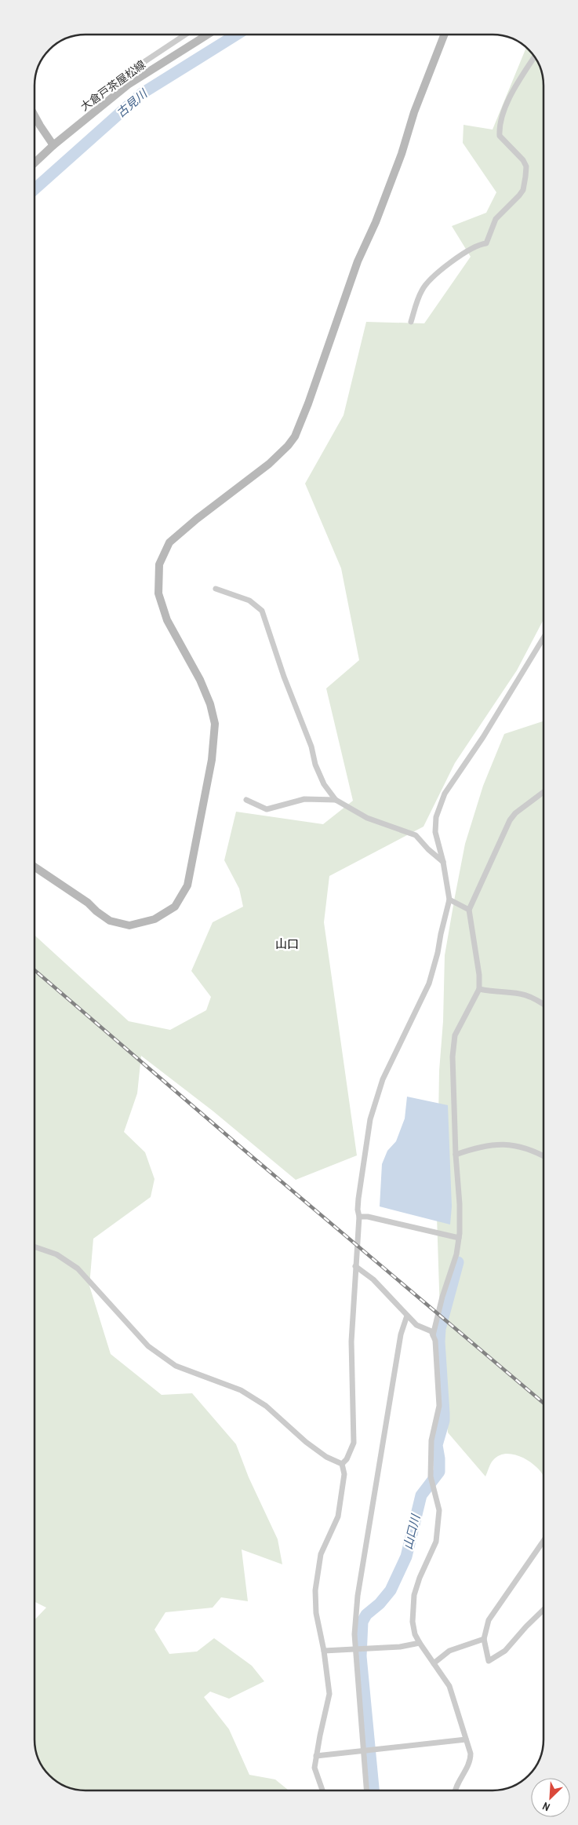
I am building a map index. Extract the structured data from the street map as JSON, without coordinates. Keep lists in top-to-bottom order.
{
  "streets": {
    "street": ["大倉戸茶屋松線"]
  },
  "districts": ["山口"],
  "water": ["古見川", "山口川"],
  "north": "bottom left"
}
